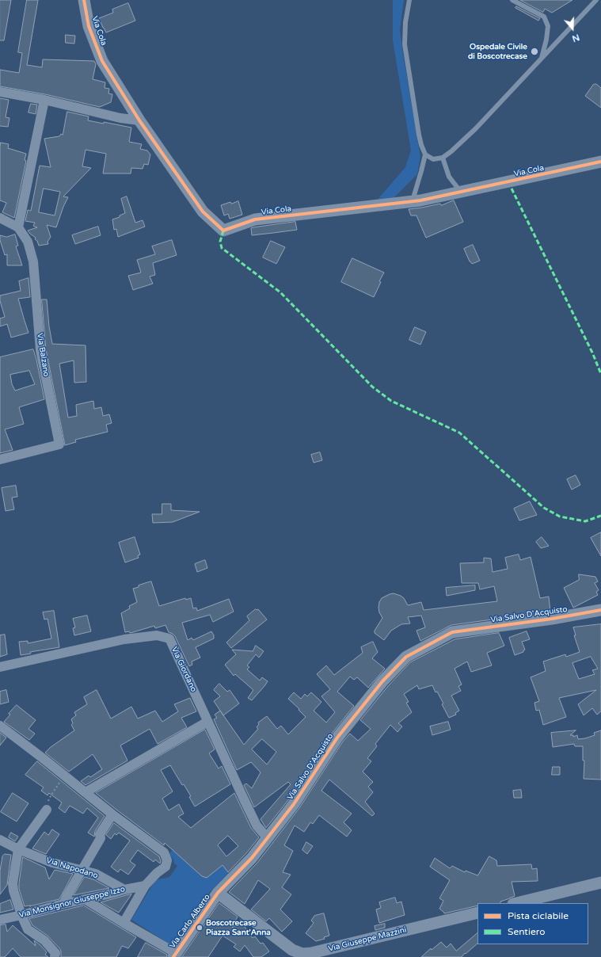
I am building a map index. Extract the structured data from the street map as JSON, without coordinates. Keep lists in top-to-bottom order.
{
  "streets": {
    "street": [
      "Via Cola",
      "Via Balzano",
      "Via Salvo D'Acquisto",
      "Via Giordano",
      "Via Napodano",
      "Via Monsignor Giuseppe Izzo",
      "Via Carlo Alberto",
      "Via Giuseppe Mazzini"
    ]
  },
  "crossings": [
    ["Via Salvo D'Acquisto", "Via Giordano"],
    ["Via Salvo D'Acquisto", "Via Carlo Alberto"],
    ["Via Salvo D'Acquisto", "Via Giuseppe Mazzini"],
    ["Via Napodano", "Via Monsignor Giuseppe Izzo"],
    ["Via Carlo Alberto", "Via Giuseppe Mazzini"]
  ],
  "places": ["Ospedale Civile di Boscotrecase", "Boscotrecase Piazza Sant'Anna"],
  "legend": ["Pista ciclabile", "Sentiero"],
  "north": "bottom"
}
